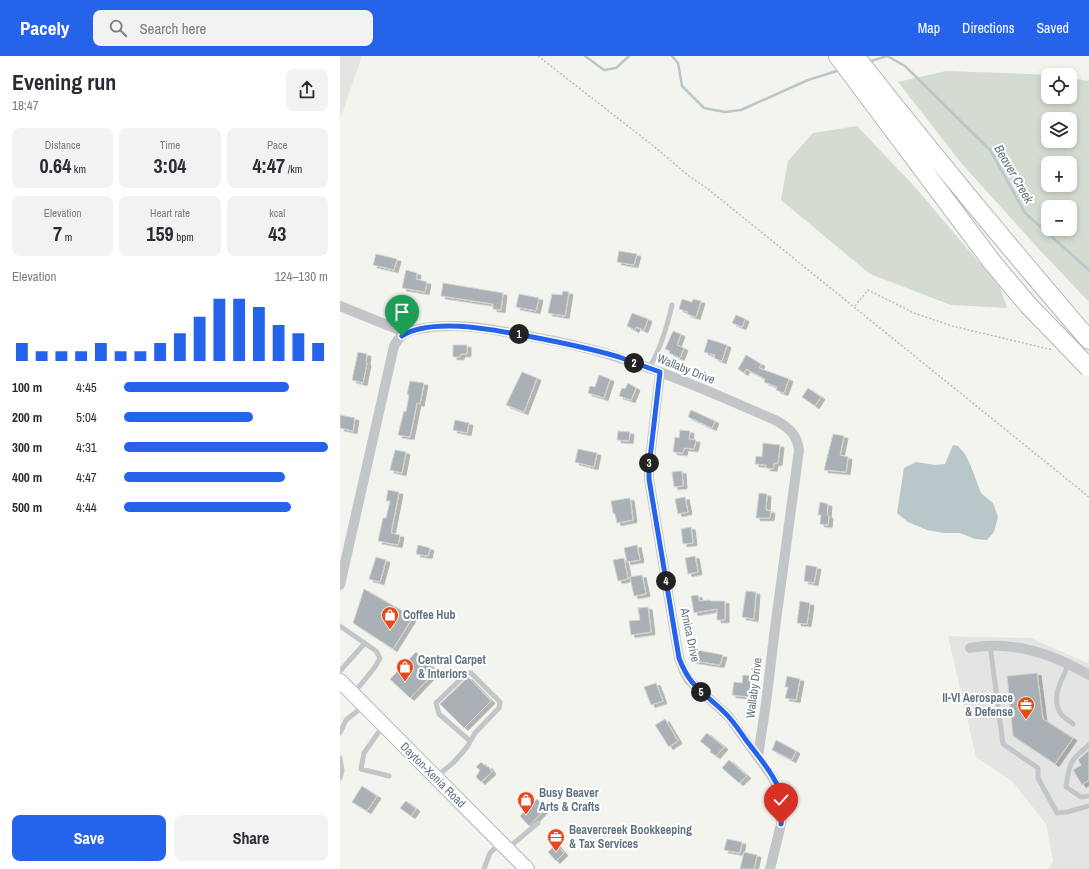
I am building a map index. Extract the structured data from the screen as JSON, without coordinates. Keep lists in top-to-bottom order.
{
  "streets": {
    "main road": ["Dayton-Xenia Road"],
    "street": ["Wallaby Drive", "Arnica Drive"]
  },
  "crossings": [
    ["Wallaby Drive", "Arnica Drive"]
  ],
  "water": ["Beaver Creek"],
  "places": {
    "shop": ["Coffee Hub", "Central Carpet & Interiors", "Busy Beaver Arts & Crafts"],
    "office": ["II-VI Aerospace & Defense", "Beavercreek Bookkeeping & Tax Services"]
  },
  "page": {
    "header": "Pacely",
    "search": "Search here",
    "nav": ["Map", "Directions", "Saved"],
    "heading": ["Evening run", "18:47"],
    "map_buttons": ["+", "−"],
    "stats": [
      ["Distance", "0.64 km"],
      ["Time", "3:04"],
      ["Pace", "4:47 /km"],
      ["Elevation", "7 m"],
      ["Heart rate", "159 bpm"],
      ["kcal", "43"]
    ],
    "chart": ["Elevation", "124–130 m"],
    "pins": [
      "1",
      "2",
      "3",
      "4",
      "5"
    ],
    "list": [
      {
        "name": "100 m",
        "note": "4:45"
      },
      {
        "name": "200 m",
        "note": "5:04"
      },
      {
        "name": "300 m",
        "note": "4:31"
      },
      {
        "name": "400 m",
        "note": "4:47"
      },
      {
        "name": "500 m",
        "note": "4:44"
      }
    ],
    "buttons": ["Save", "Share"]
  }
}
